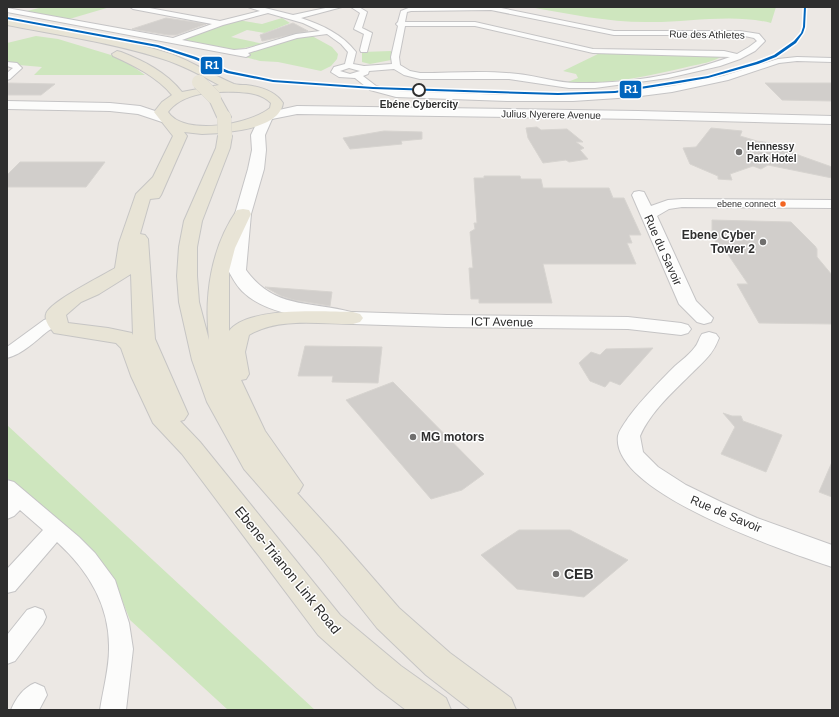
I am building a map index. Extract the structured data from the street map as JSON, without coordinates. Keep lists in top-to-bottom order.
{
  "streets": {
    "main road": ["Julius Nyerere Avenue", "Ebene-Trianon Link Road"],
    "street": [
      "Rue des Athletes",
      "Rue du Savoir",
      "ICT Avenue",
      "Rue de Savoir"
    ]
  },
  "crossings": [
    ["Rue du Savoir", "ICT Avenue"],
    ["Rue du Savoir", "Rue de Savoir"],
    ["ICT Avenue", "Rue de Savoir"]
  ],
  "places": [
    "Ebéne Cybercity",
    "Hennessy Park Hotel",
    "ebene connect",
    "Ebene Cyber Tower 2",
    "MG motors",
    "CEB"
  ],
  "lines": ["transit line R1"]
}
